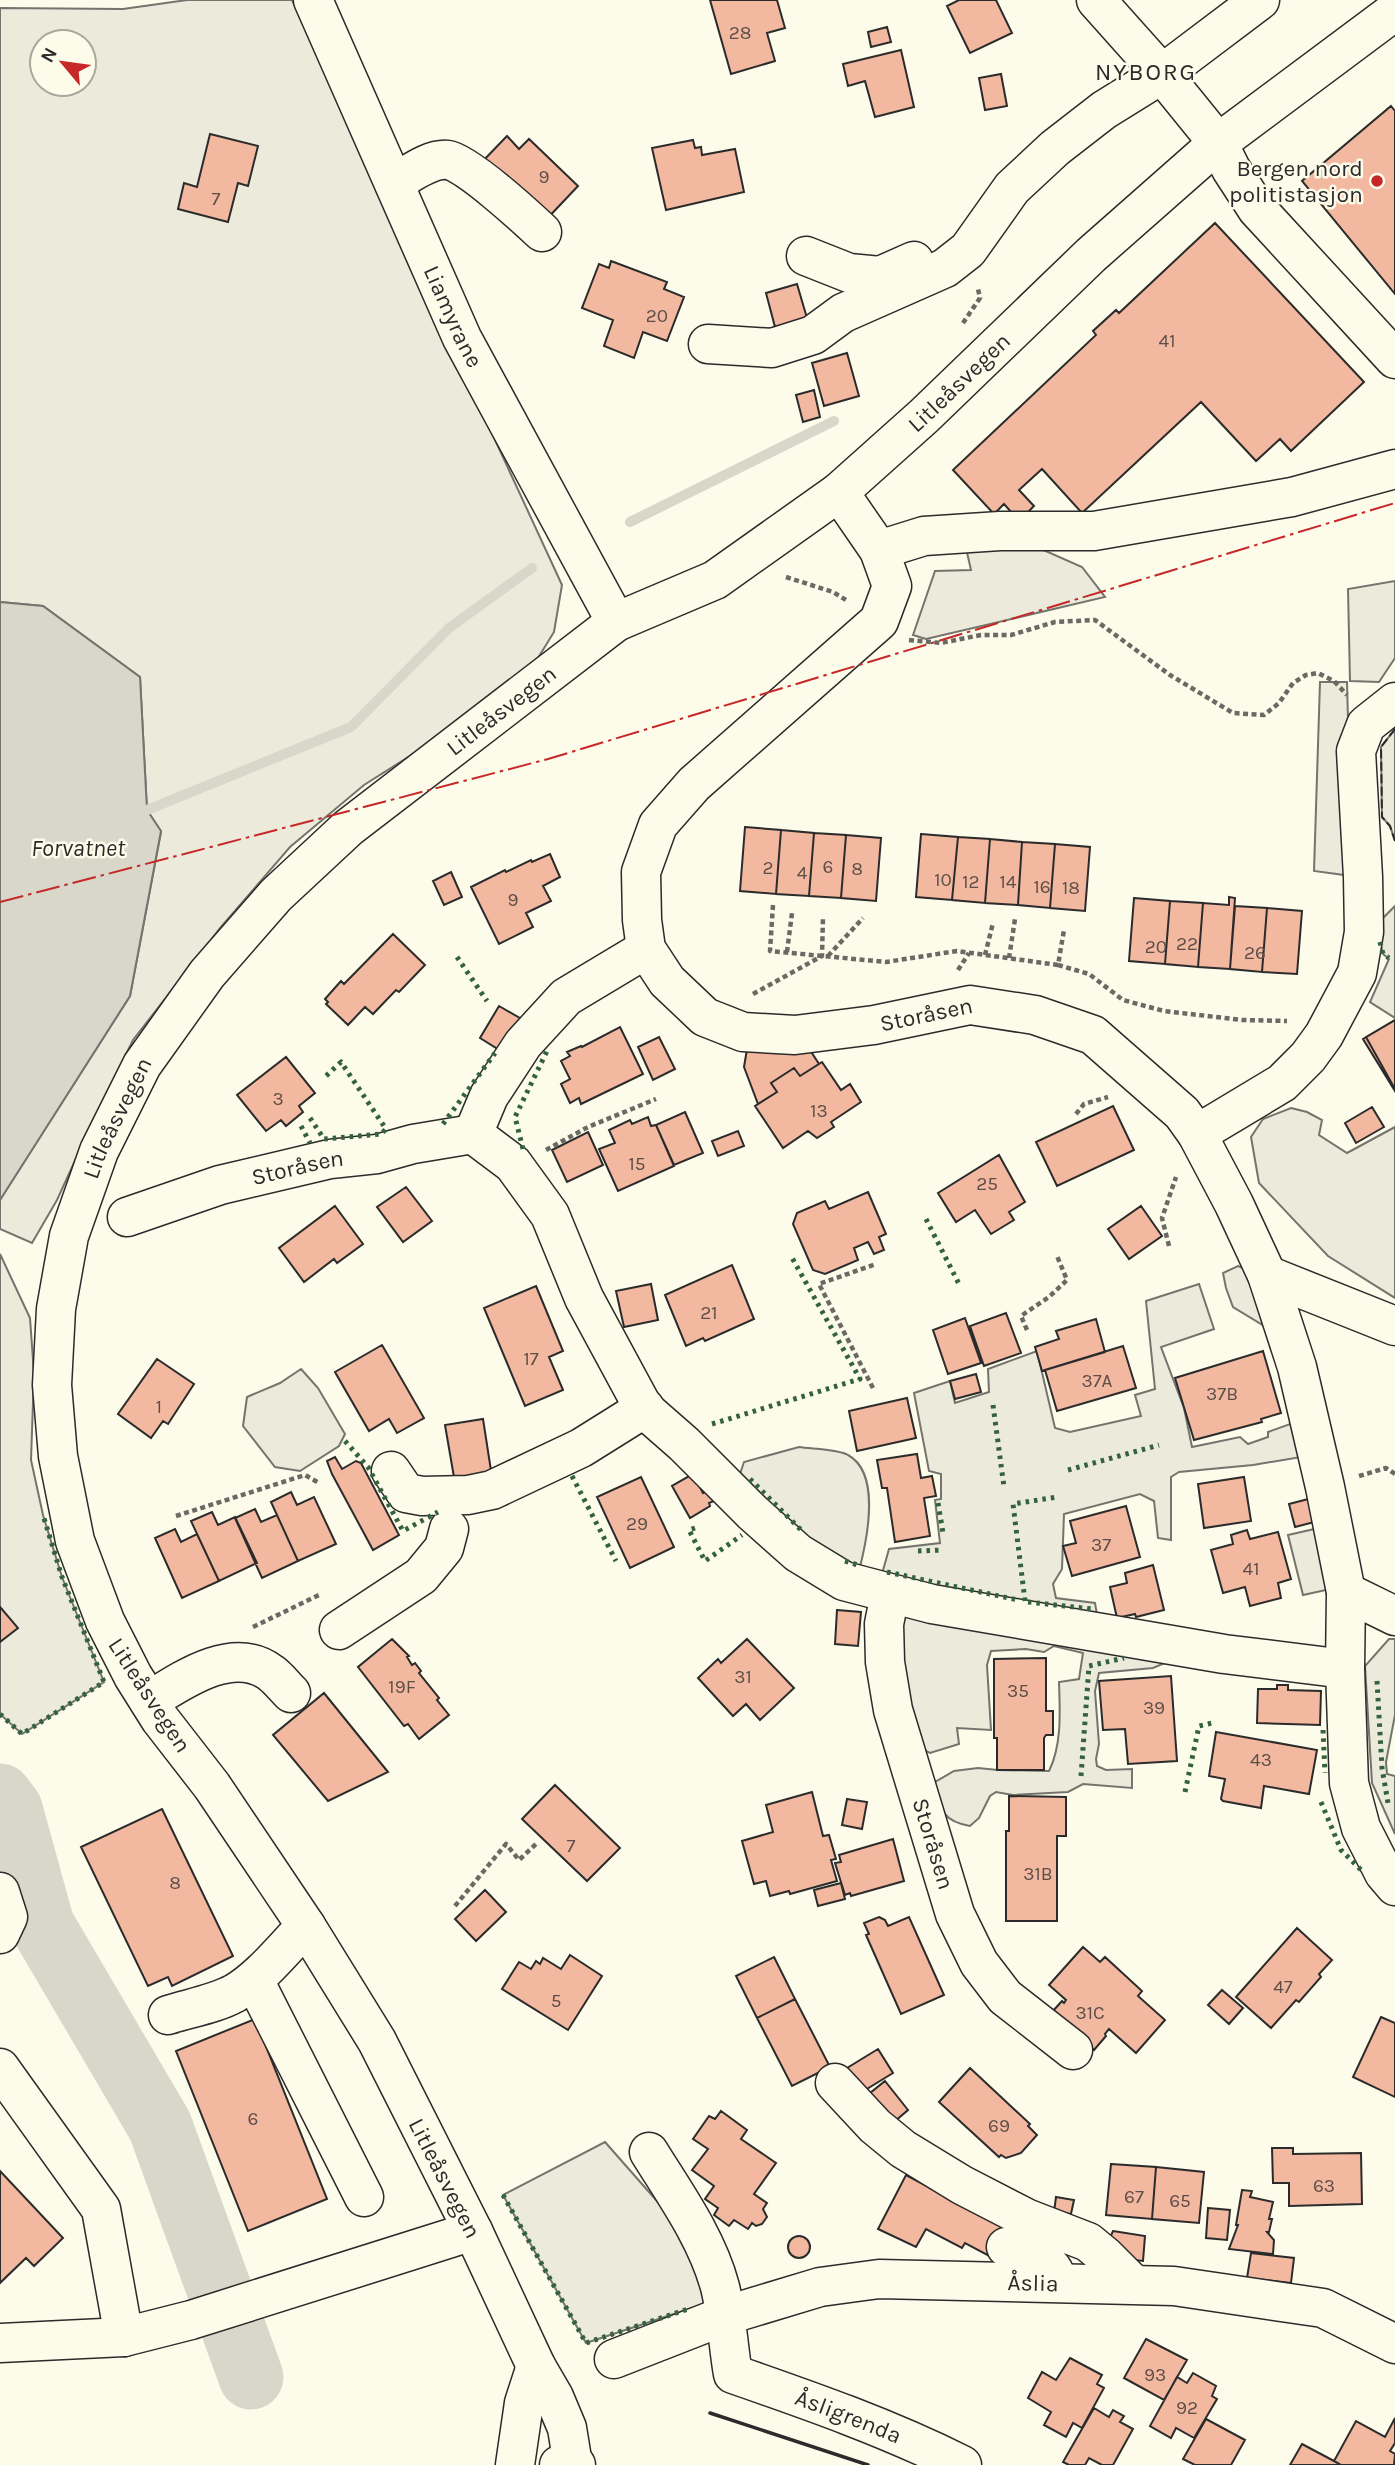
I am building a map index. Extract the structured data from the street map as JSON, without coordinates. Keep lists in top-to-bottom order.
{
  "streets": {
    "street": [
      "Liamyrane",
      "Litleåsvegen",
      "Storåsen",
      "Åslia",
      "Åsligrenda"
    ]
  },
  "crossings": [
    ["Liamyrane", "Litleåsvegen"],
    ["Litleåsvegen", "Storåsen"],
    ["Åslia", "Åsligrenda"]
  ],
  "districts": ["NYBORG"],
  "water": ["Forvatnet"],
  "places": ["Bergen nord politistasjon"],
  "house_numbers": [
    "28",
    "9",
    "7",
    "20",
    "41",
    "6",
    "2",
    "8",
    "4",
    "10",
    "12",
    "14",
    "16",
    "18",
    "9",
    "22",
    "20",
    "26",
    "3",
    "13",
    "15",
    "25",
    "21",
    "17",
    "37A",
    "37B",
    "1",
    "29",
    "37",
    "41",
    "31",
    "19F",
    "35",
    "39",
    "43",
    "7",
    "31B",
    "8",
    "47",
    "5",
    "31C",
    "6",
    "69",
    "63",
    "67",
    "65",
    "93",
    "92"
  ],
  "north": "top left"
}
